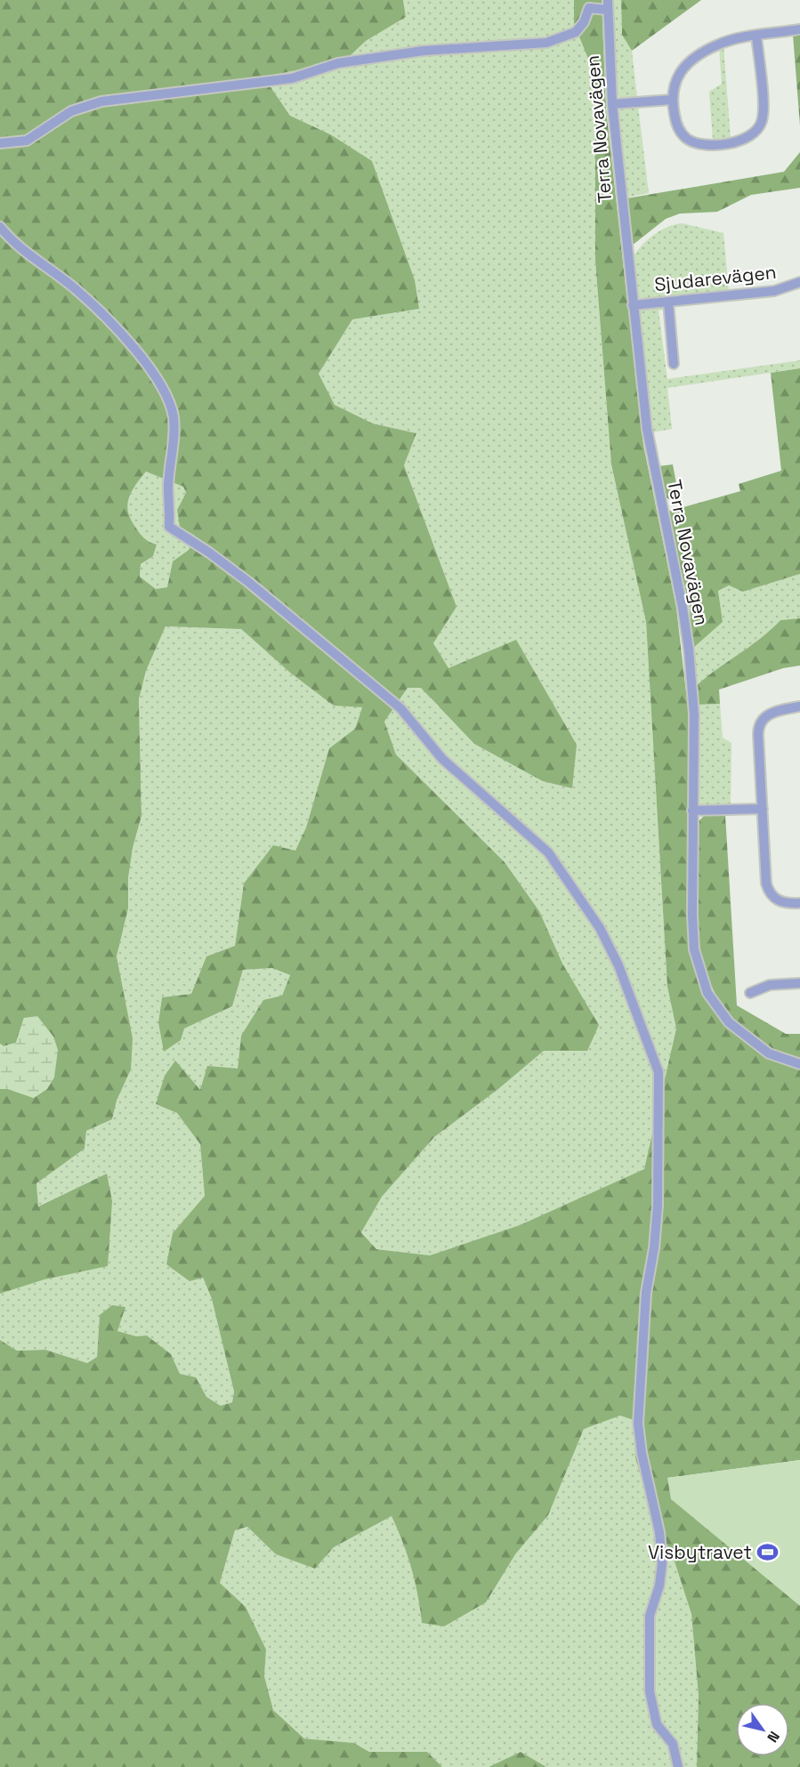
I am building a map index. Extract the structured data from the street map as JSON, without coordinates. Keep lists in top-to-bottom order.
{
  "streets": {
    "street": ["Terra Novavägen", "Sjudarevägen"]
  },
  "crossings": [
    ["Terra Novavägen", "Sjudarevägen"]
  ],
  "places": {
    "sports": ["Visbytravet"]
  },
  "north": "bottom right"
}
